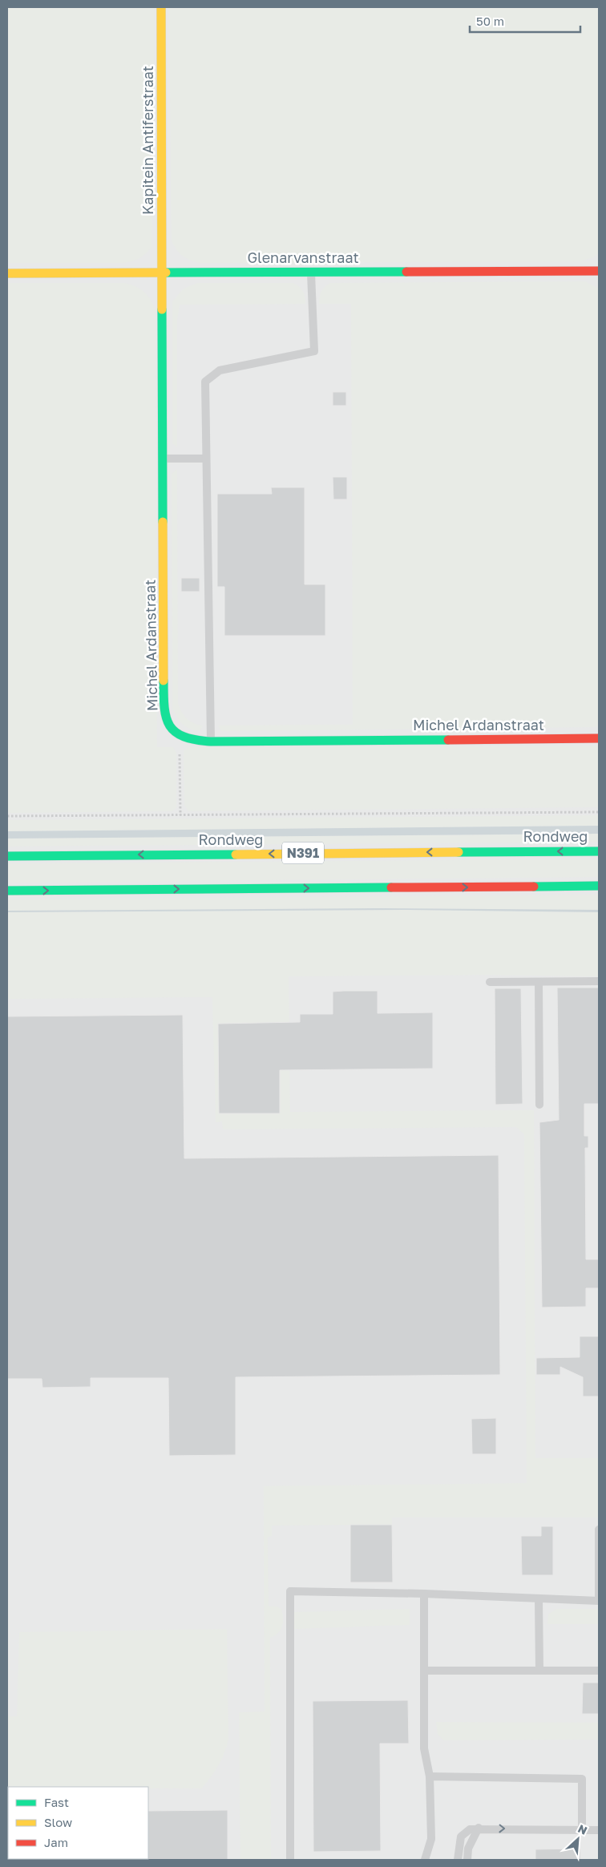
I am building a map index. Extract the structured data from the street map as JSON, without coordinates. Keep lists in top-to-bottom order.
{
  "streets": {
    "street": [
      "Kapitein Antiferstraat",
      "Glenarvanstraat",
      "Michel Ardanstraat",
      "Rondweg",
      "N391"
    ]
  },
  "crossings": [
    ["Kapitein Antiferstraat", "Glenarvanstraat"],
    ["Kapitein Antiferstraat", "Michel Ardanstraat"],
    ["Glenarvanstraat", "Michel Ardanstraat"]
  ],
  "legend": ["Fast", "Slow", "Jam"],
  "scale_bar": "50 m",
  "north": "top right"
}
